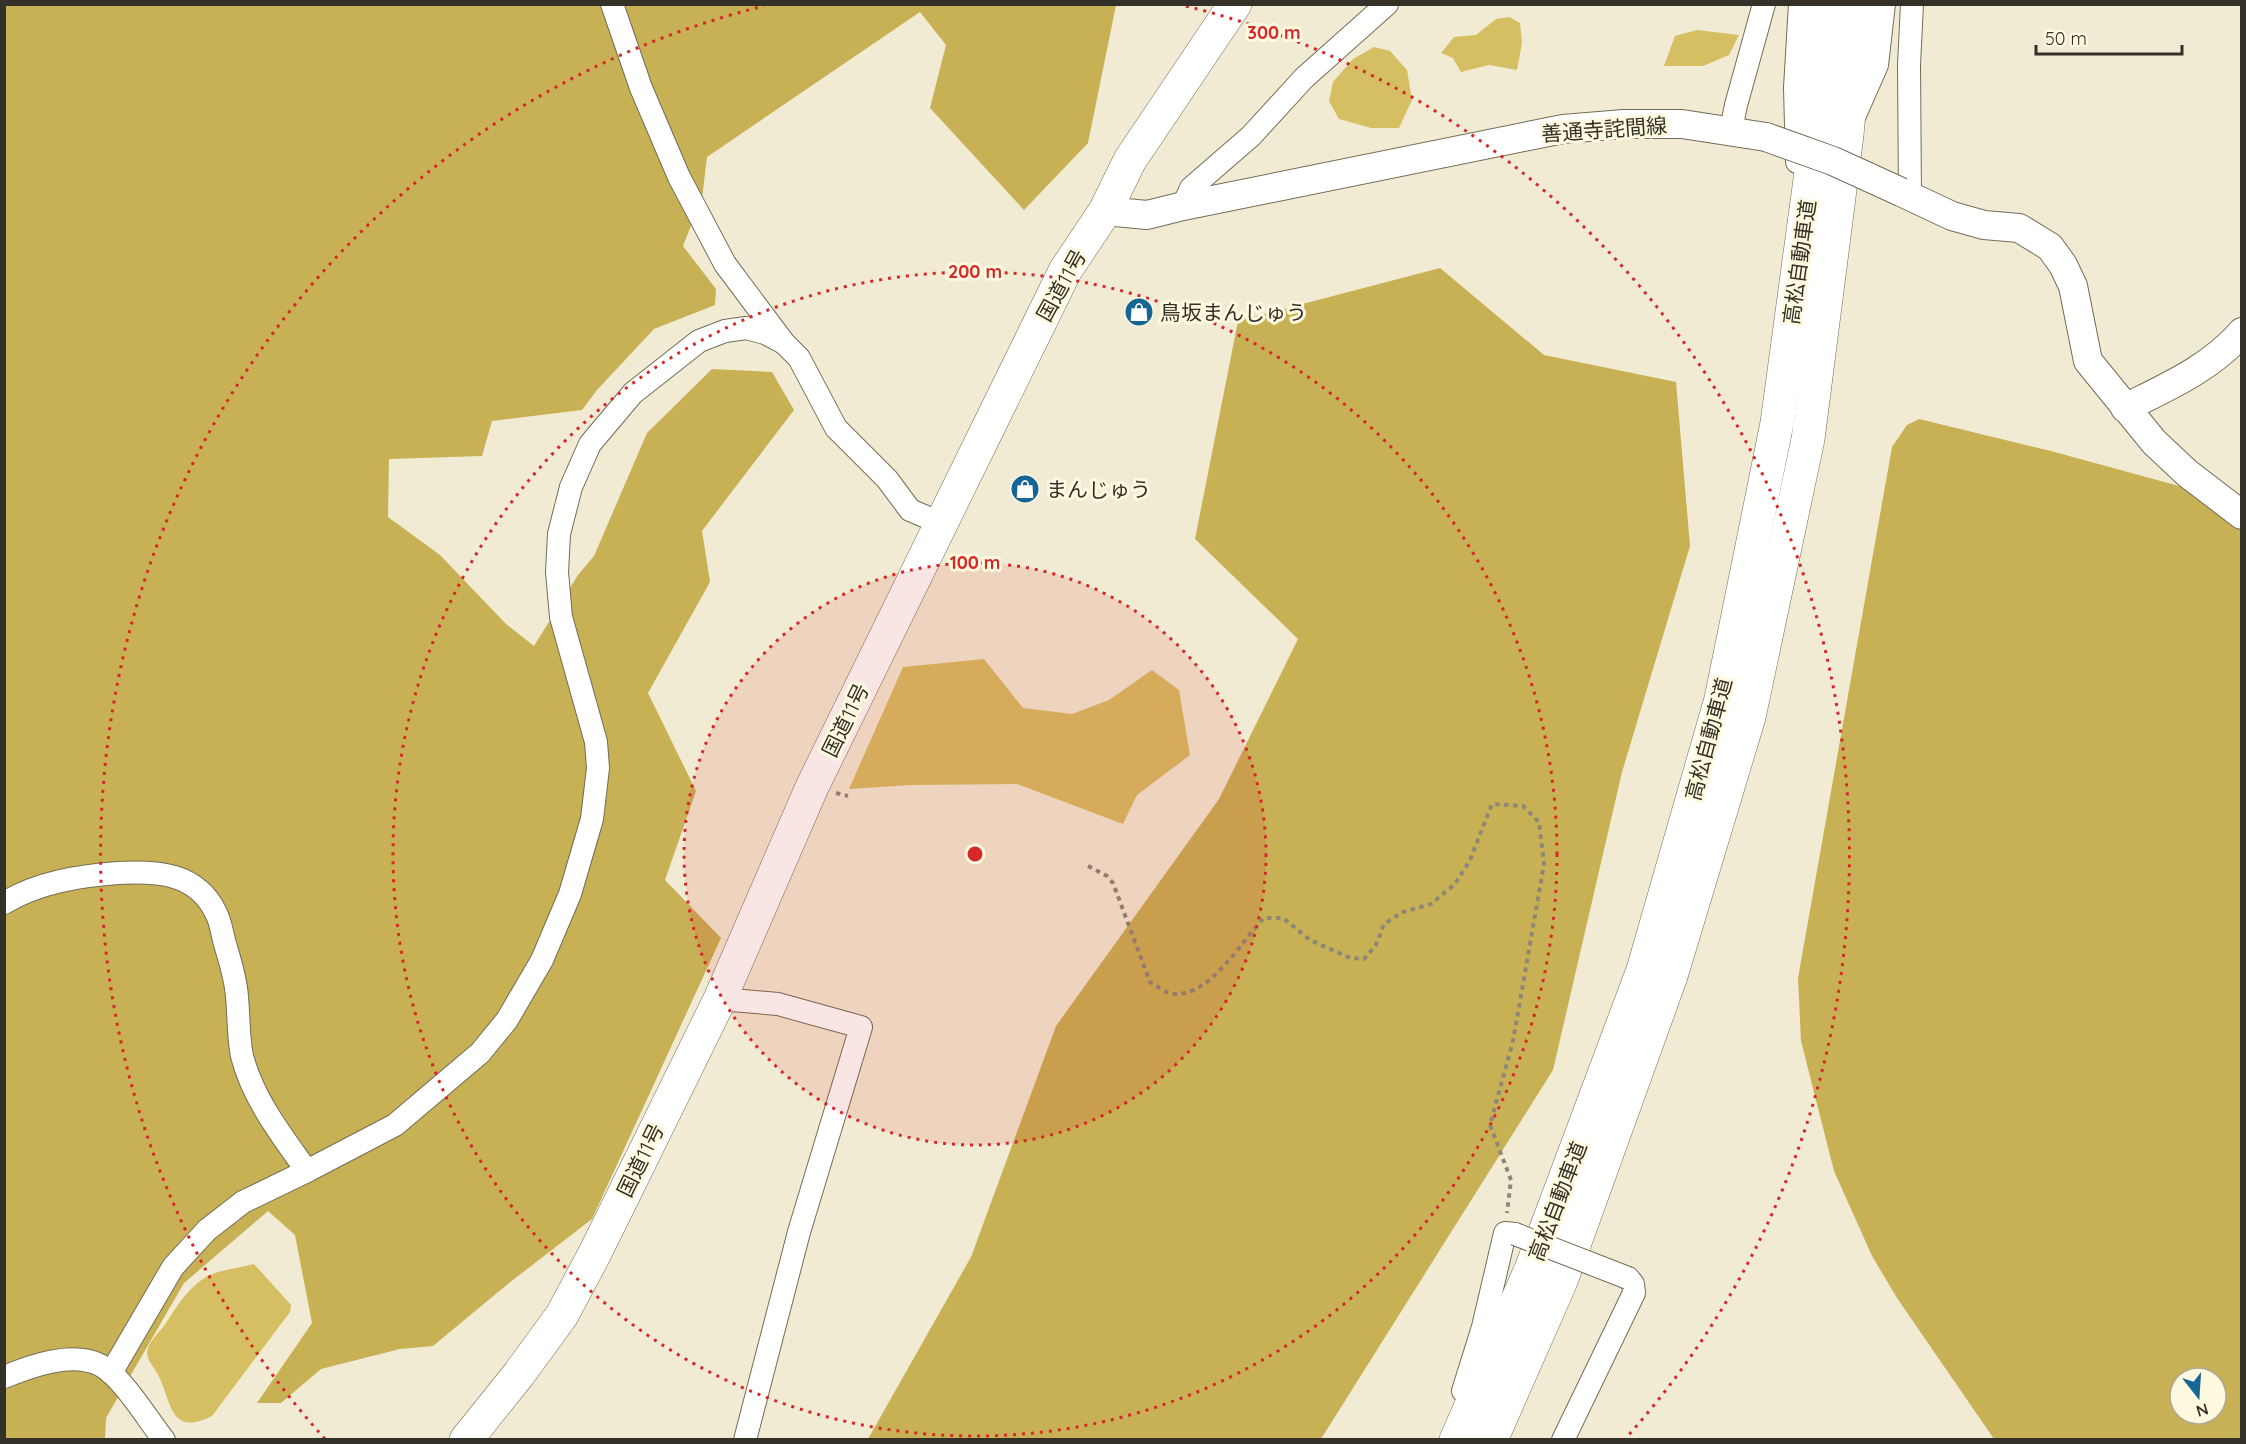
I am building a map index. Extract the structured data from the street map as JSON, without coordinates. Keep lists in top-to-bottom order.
{
  "streets": {
    "highway": ["高松自動車道", "国道11号"],
    "main road": ["善通寺詫間線"]
  },
  "crossings": [
    ["善通寺詫間線", "国道11号"]
  ],
  "places": {
    "shop": ["鳥坂まんじゅう", "まんじゅう"]
  },
  "scale_bar": "50 m",
  "north": "bottom",
  "rings": ["300 m", "200 m", "100 m"]
}
